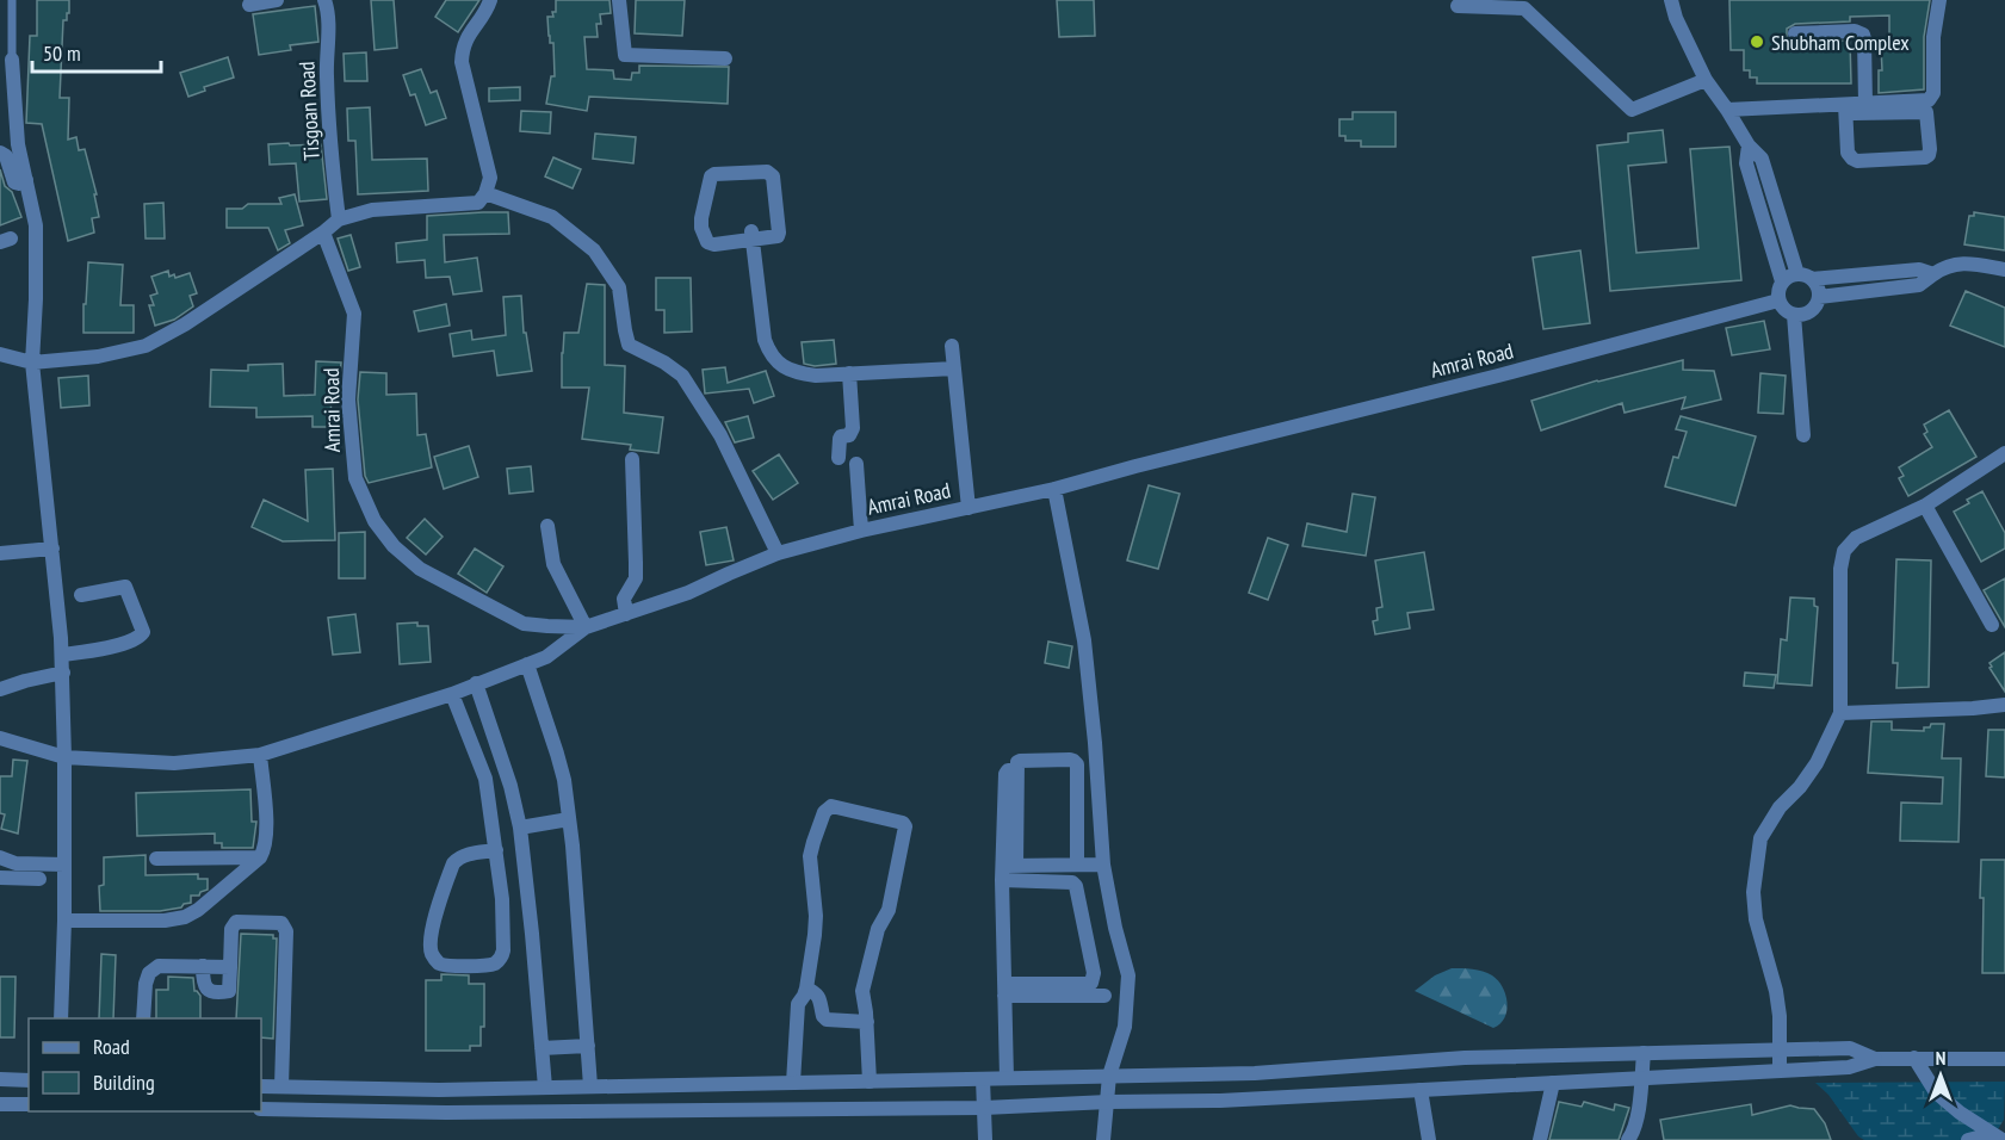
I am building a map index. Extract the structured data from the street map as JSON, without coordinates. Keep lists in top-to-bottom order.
{
  "streets": {
    "street": ["Tisgoan Road", "Amrai Road"]
  },
  "places": ["Shubham Complex"],
  "legend": ["Road", "Building"],
  "scale_bar": "50 m",
  "north": "top"
}
